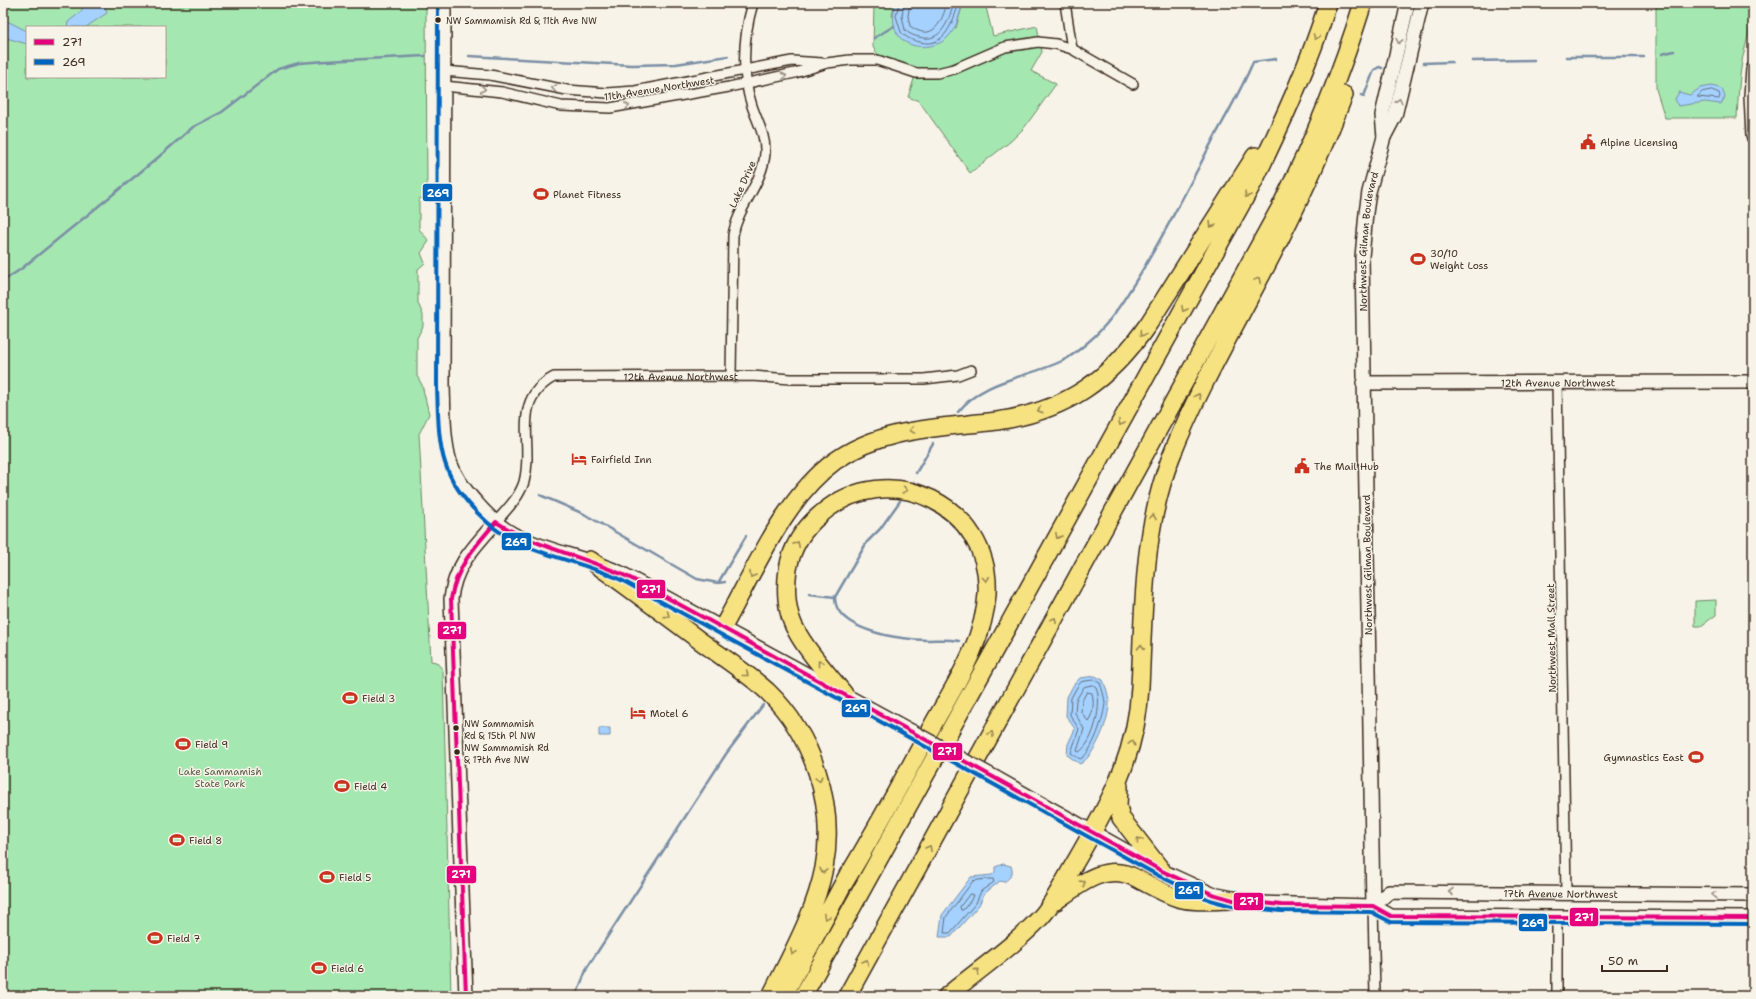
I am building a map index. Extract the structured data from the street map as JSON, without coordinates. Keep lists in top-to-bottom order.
{
  "streets": {
    "main road": ["Northwest Gilman Boulevard", "12th Avenue Northwest", "17th Avenue Northwest"],
    "street": ["11th Avenue Northwest", "Lake Drive", "Northwest Mall Street"]
  },
  "crossings": [
    ["11th Avenue Northwest", "Lake Drive"],
    ["Lake Drive", "12th Avenue Northwest"],
    ["Northwest Gilman Boulevard", "12th Avenue Northwest"],
    ["Northwest Gilman Boulevard", "17th Avenue Northwest"],
    ["12th Avenue Northwest", "Northwest Mall Street"],
    ["Northwest Mall Street", "17th Avenue Northwest"]
  ],
  "parks": ["Lake Sammamish State Park"],
  "places": {
    "other": ["NW Sammamish Rd & 11th Ave NW", "NW Sammamish Rd & 15th Pl NW", "NW Sammamish Rd & 17th Ave NW"],
    "public building": ["Alpine Licensing", "The Mail Hub"],
    "sports": [
      "Planet Fitness",
      "30/10 Weight Loss",
      "Field 3",
      "Field 9",
      "Gymnastics East",
      "Field 4",
      "Field 8",
      "Field 5",
      "Field 7",
      "Field 6"
    ],
    "hotel": ["Fairfield Inn", "Motel 6"]
  },
  "lines": ["transit line 269", "transit line 271"],
  "legend": ["271", "269"],
  "scale_bar": "50 m"
}
